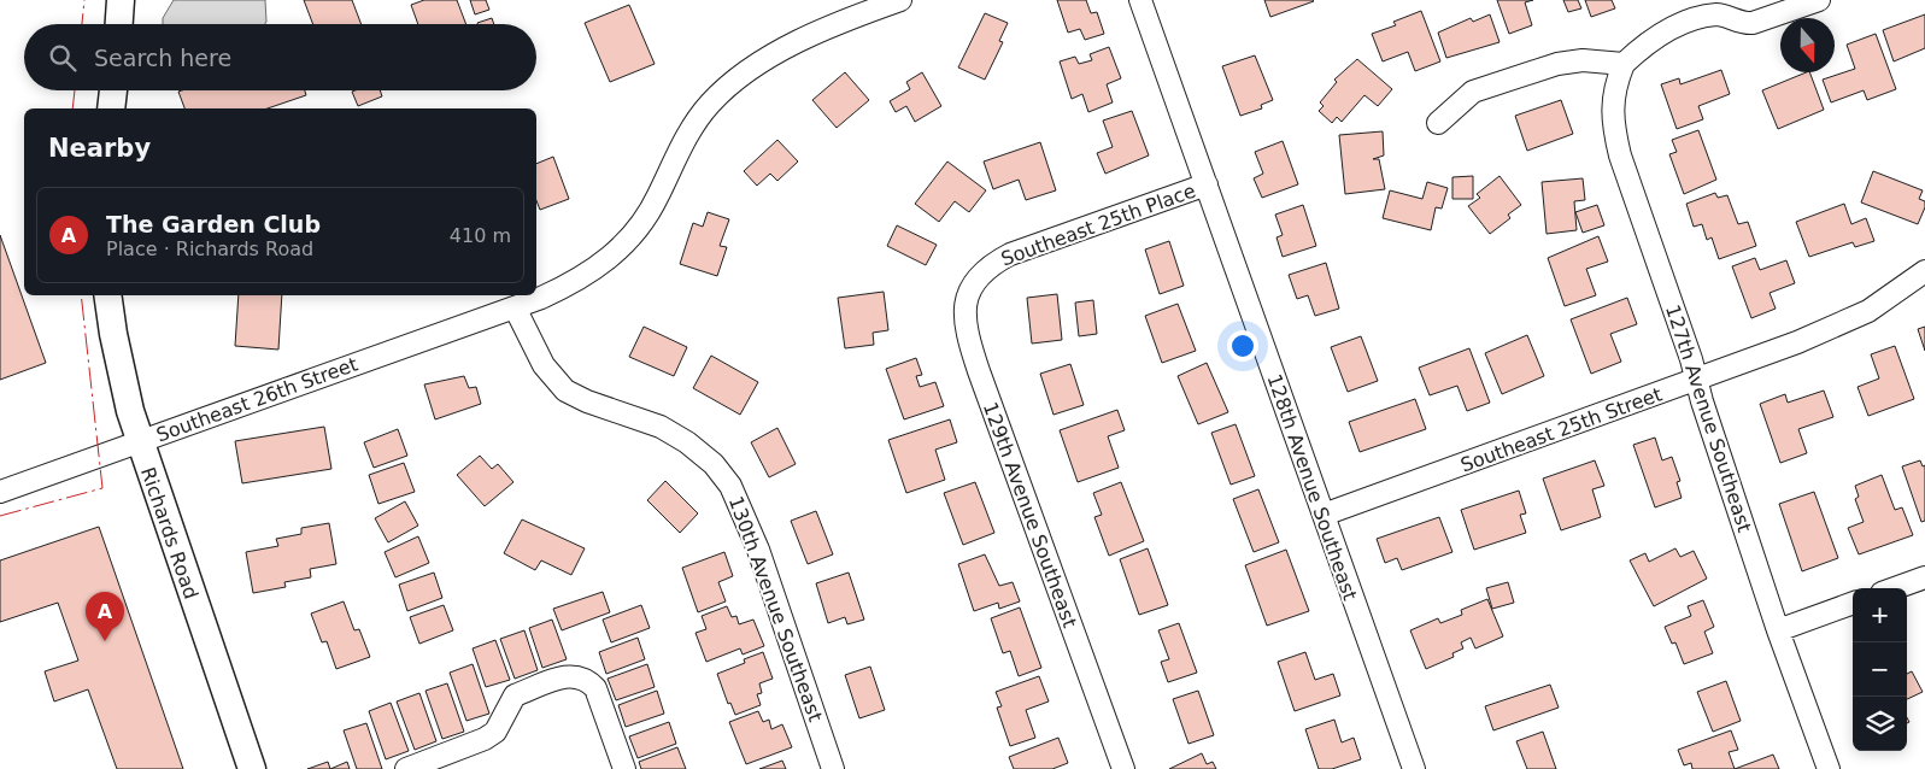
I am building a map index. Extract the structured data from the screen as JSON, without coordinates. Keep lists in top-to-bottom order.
{
  "streets": {
    "main road": ["Richards Road"],
    "street": [
      "Southeast 25th Place",
      "Southeast 26th Street",
      "127th Avenue Southeast",
      "Southeast 25th Street",
      "128th Avenue Southeast",
      "129th Avenue Southeast",
      "130th Avenue Southeast"
    ]
  },
  "crossings": [
    ["Southeast 25th Place", "128th Avenue Southeast"],
    ["Southeast 25th Place", "129th Avenue Southeast"],
    ["Southeast 26th Street", "Richards Road"],
    ["Southeast 26th Street", "130th Avenue Southeast"],
    ["127th Avenue Southeast", "Southeast 25th Street"],
    ["Southeast 25th Street", "128th Avenue Southeast"]
  ],
  "north": "bottom",
  "page": {
    "search": "Search here",
    "heading": "Nearby",
    "list": [
      {
        "mark": "A",
        "name": "The Garden Club",
        "note": "Place · Richards Road",
        "value": "410 m"
      }
    ],
    "map_buttons": ["+", "−"],
    "pins": "A"
  }
}
